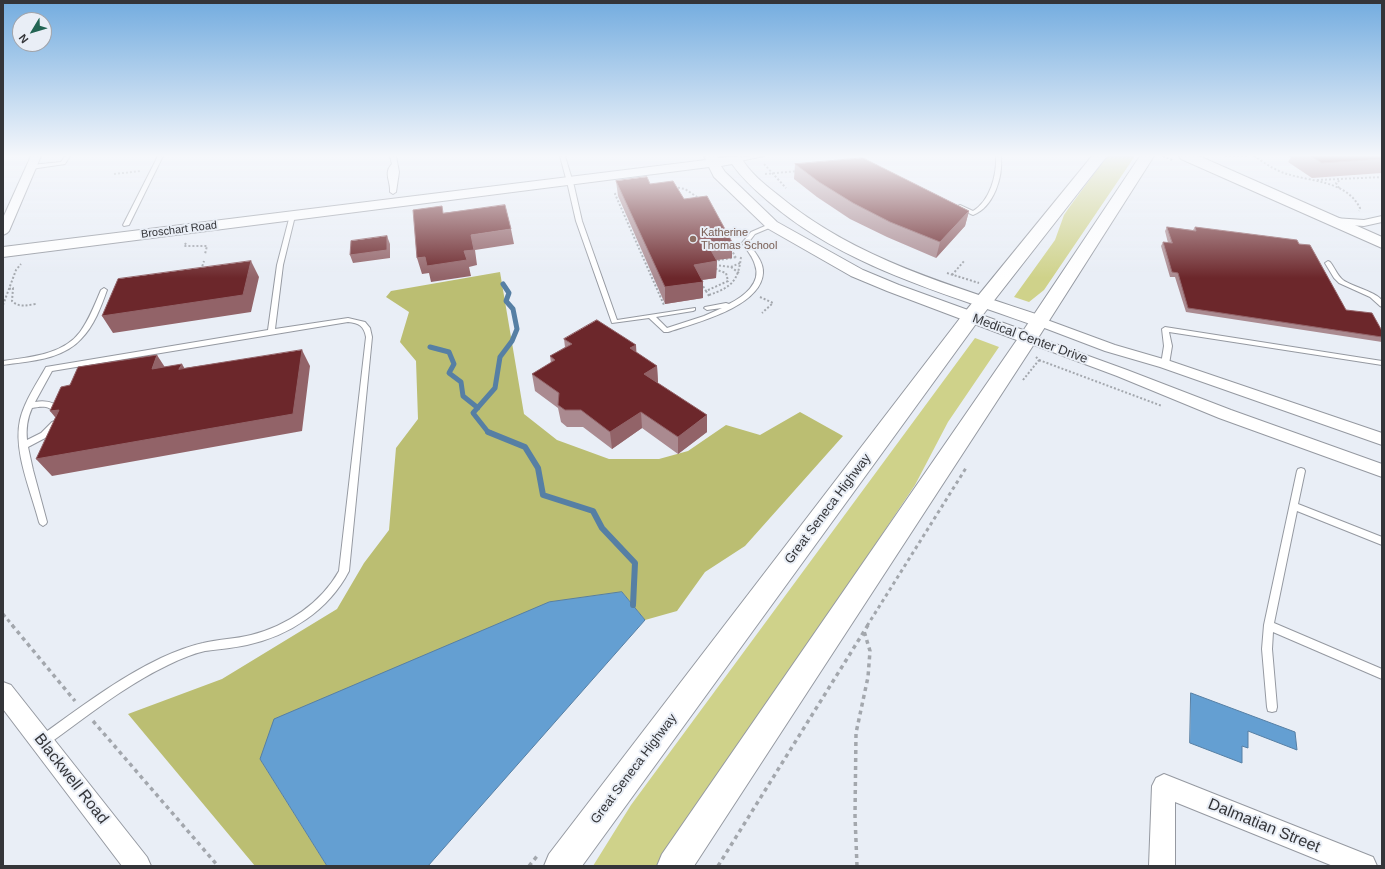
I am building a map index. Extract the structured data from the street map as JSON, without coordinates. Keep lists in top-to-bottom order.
{
  "streets": {
    "main road": ["Great Seneca Highway"],
    "street": [
      "Broschart Road",
      "Medical Center Drive",
      "Blackwell Road",
      "Dalmatian Street"
    ]
  },
  "crossings": [
    ["Medical Center Drive", "Great Seneca Highway"]
  ],
  "places": ["Katherine Thomas School"],
  "north": "bottom left"
}
